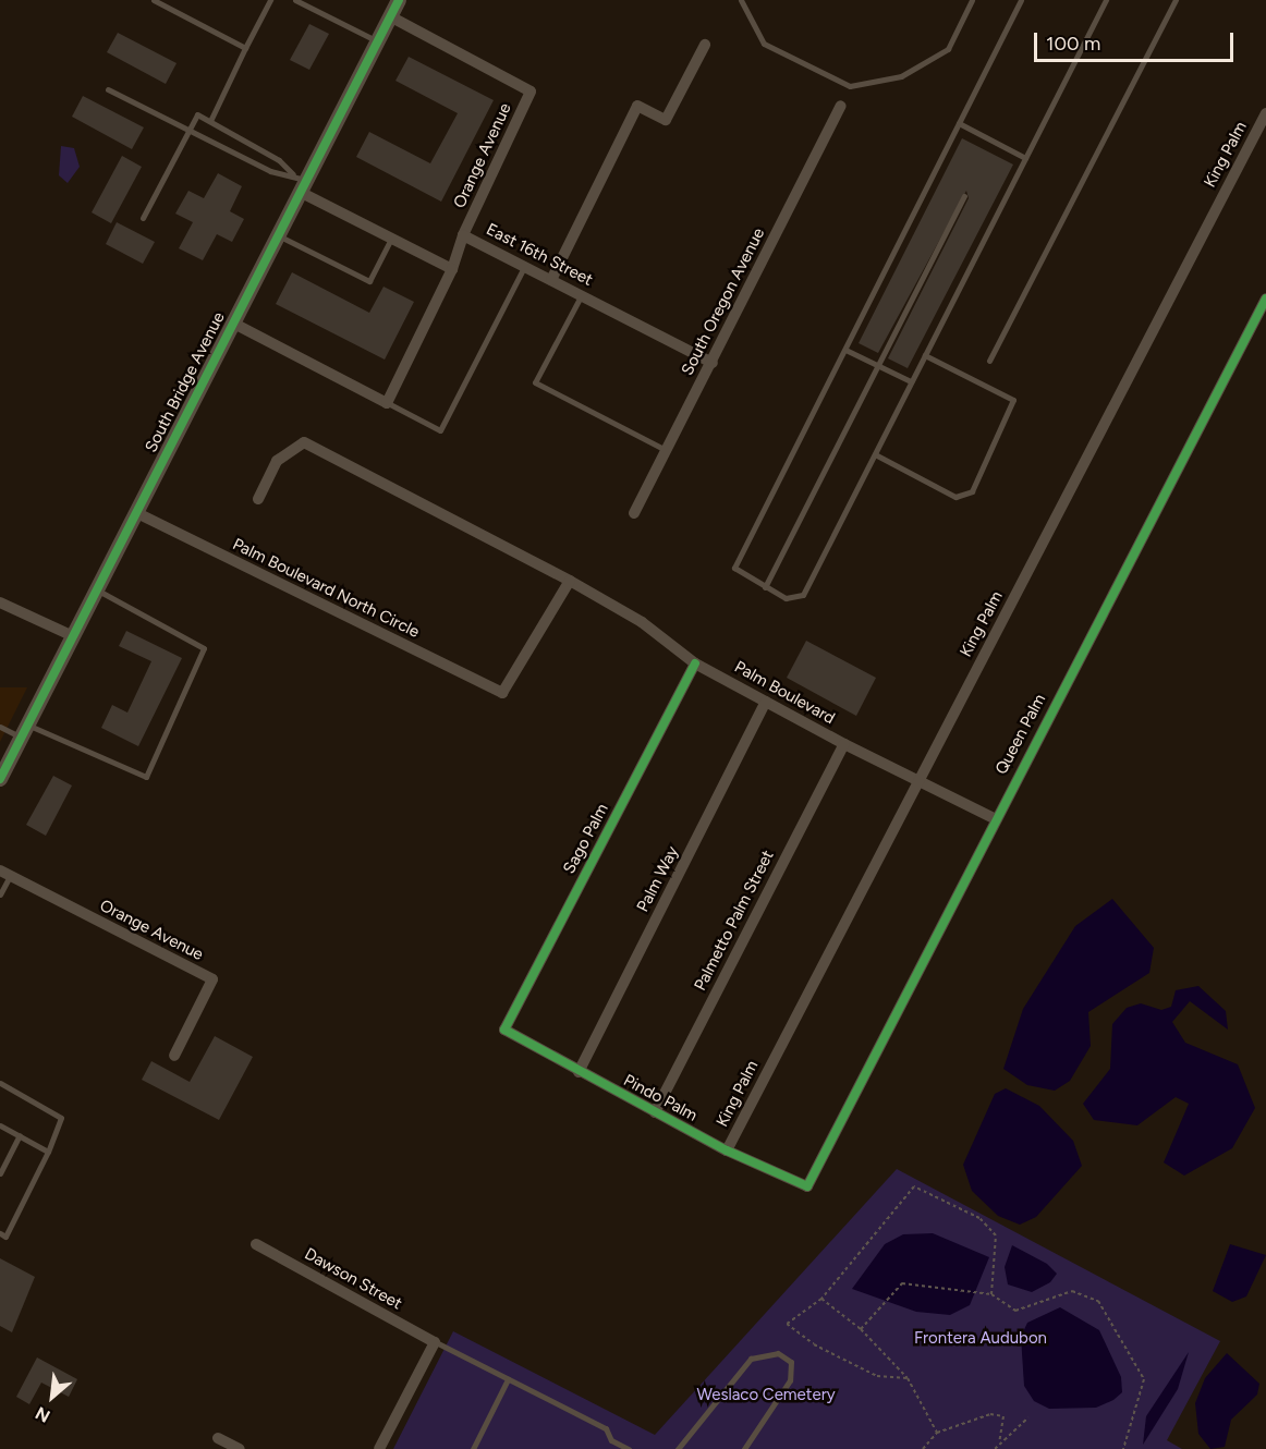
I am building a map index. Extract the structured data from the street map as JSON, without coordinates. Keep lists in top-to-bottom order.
{
  "streets": {
    "street": [
      "King Palm",
      "Orange Avenue",
      "East 16th Street",
      "South Oregon Avenue",
      "South Bridge Avenue",
      "Palm Boulevard North Circle",
      "Palm Boulevard",
      "Queen Palm",
      "Sago Palm",
      "Palm Way",
      "Palmetto Palm Street",
      "Pindo Palm",
      "Dawson Street"
    ]
  },
  "crossings": [
    ["King Palm", "Palm Boulevard"],
    ["King Palm", "Pindo Palm"],
    ["Orange Avenue", "East 16th Street"],
    ["Orange Avenue", "South Bridge Avenue"],
    ["East 16th Street", "South Oregon Avenue"],
    ["South Bridge Avenue", "Palm Boulevard North Circle"],
    ["Palm Boulevard North Circle", "Palm Boulevard"],
    ["Palm Boulevard", "Queen Palm"],
    ["Palm Boulevard", "Sago Palm"],
    ["Palm Boulevard", "Palm Way"],
    ["Palm Boulevard", "Palmetto Palm Street"],
    ["Queen Palm", "Pindo Palm"],
    ["Sago Palm", "Pindo Palm"],
    ["Palm Way", "Pindo Palm"],
    ["Palmetto Palm Street", "Pindo Palm"]
  ],
  "parks": ["Frontera Audubon", "Weslaco Cemetery"],
  "scale_bar": "100 m",
  "north": "bottom left"
}
